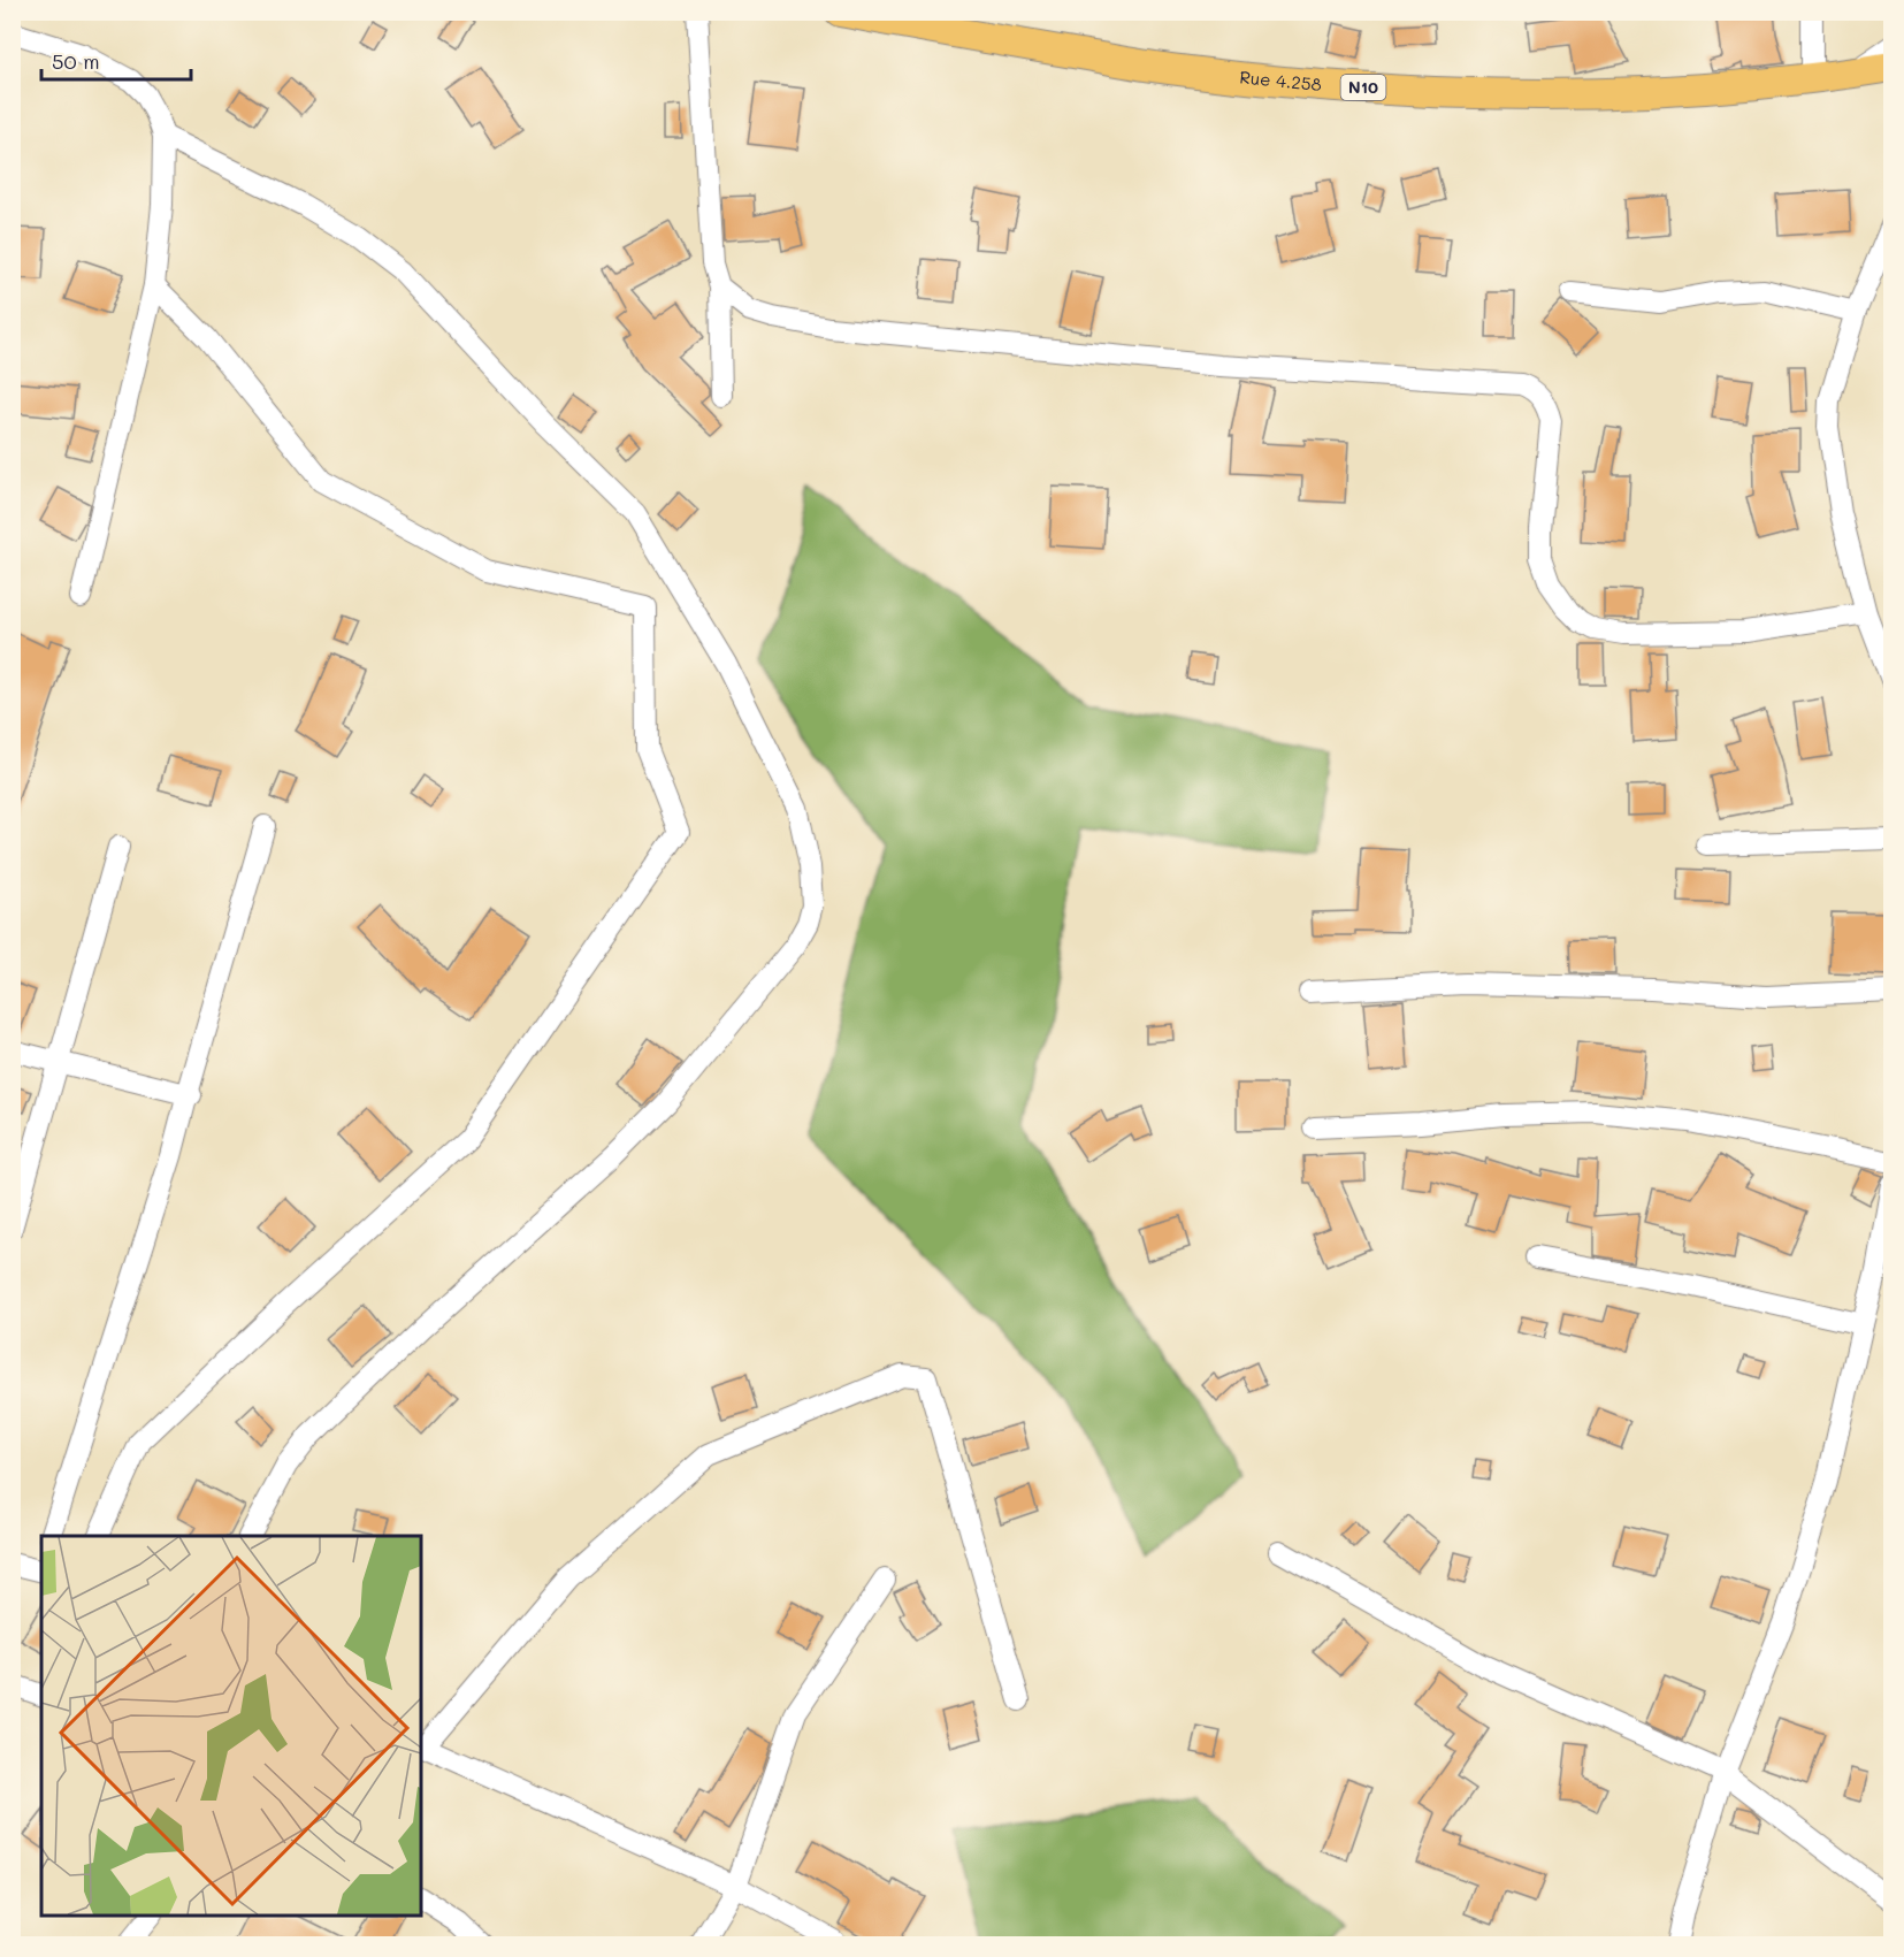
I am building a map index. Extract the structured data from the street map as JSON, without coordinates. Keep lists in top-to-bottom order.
{
  "streets": {
    "highway": ["Rue 4.258", "N10"]
  },
  "scale_bar": "50 m"
}
